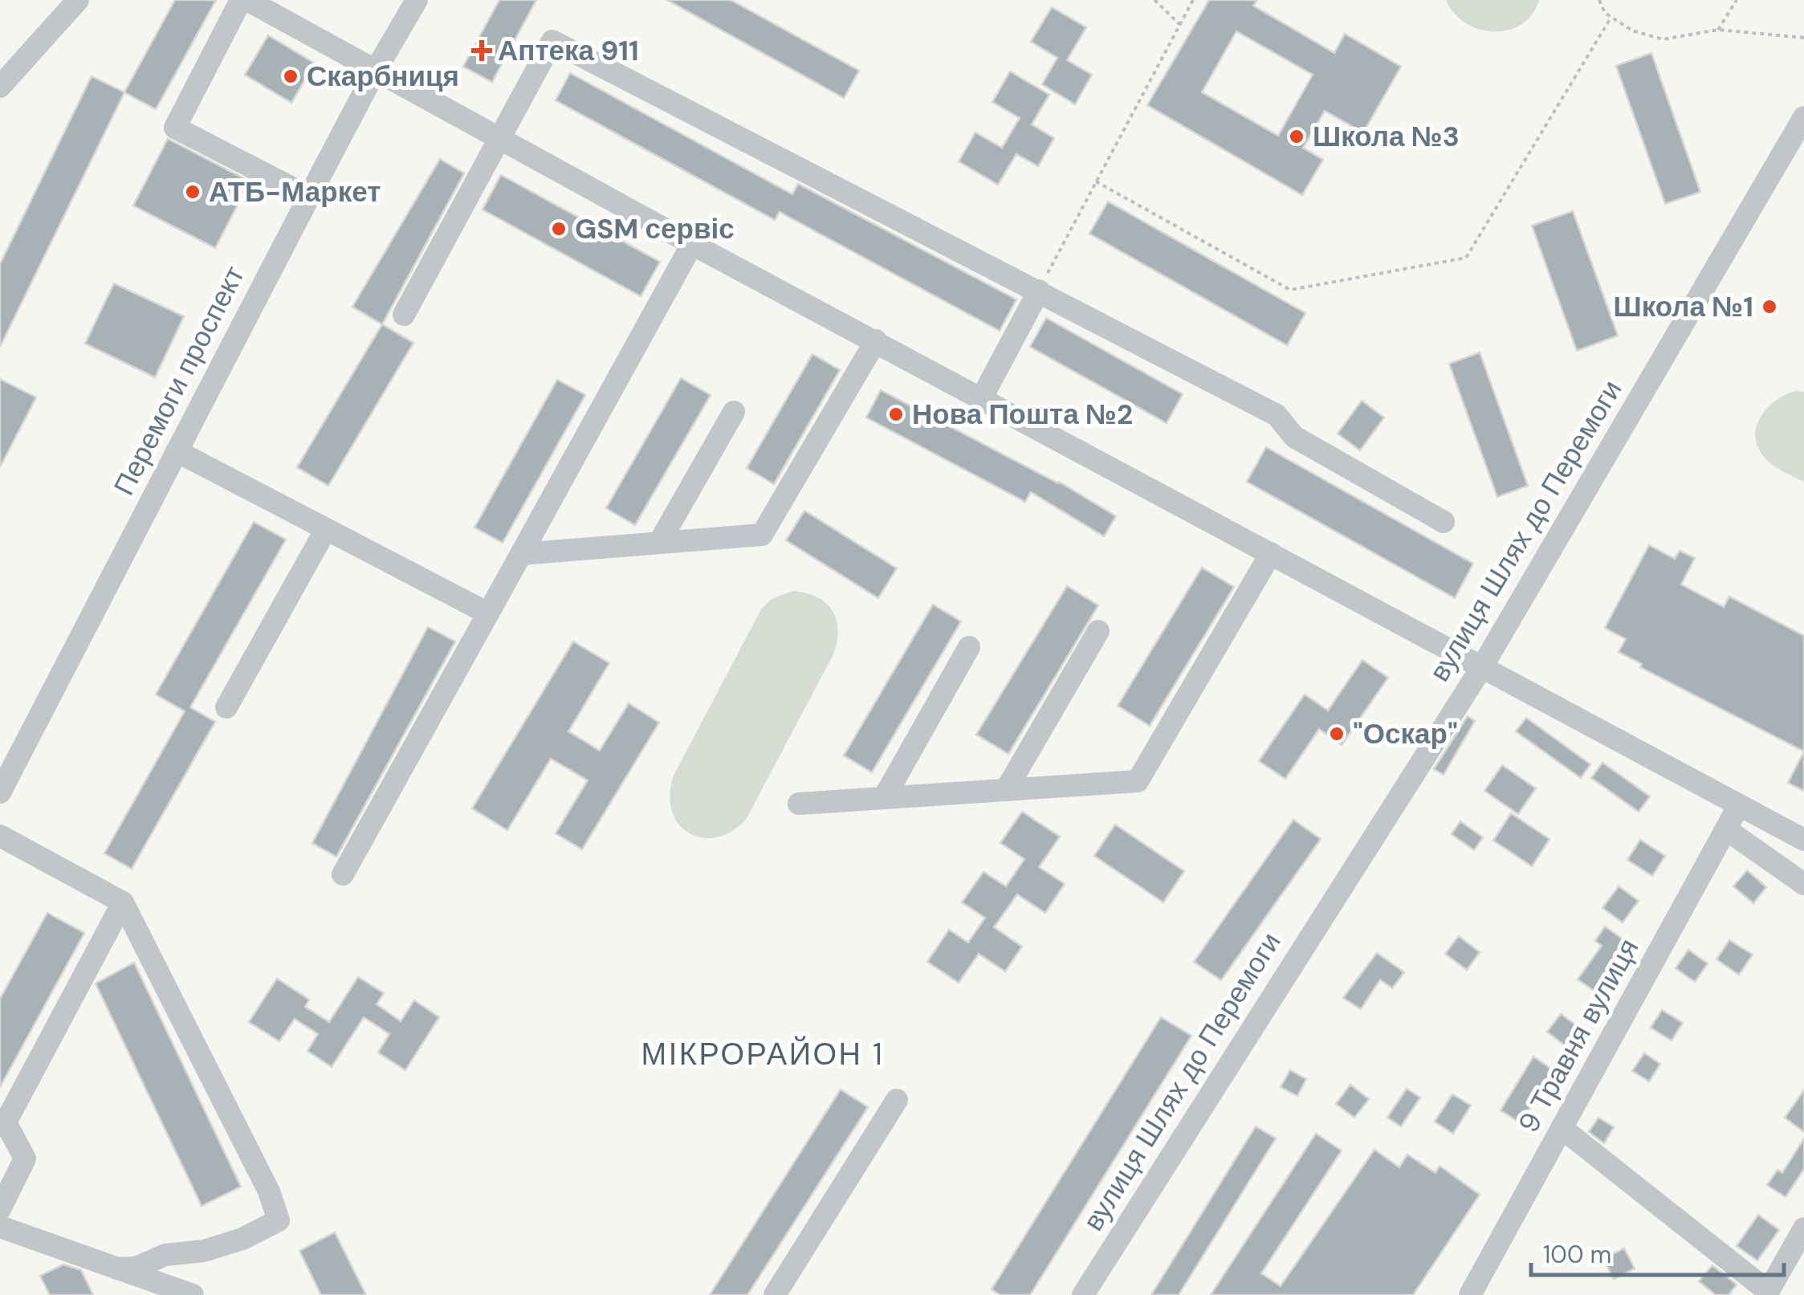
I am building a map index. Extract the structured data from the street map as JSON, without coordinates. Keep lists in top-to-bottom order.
{
  "streets": {
    "street": ["Перемоги проспект", "вулиця Шлях до Перемоги", "9 Травня вулиця"]
  },
  "districts": ["МІКРОРАЙОН 1"],
  "places": {
    "health": ["Аптека 911"],
    "other": [
      "Скарбниця",
      "Школа №3",
      "АТБ-Маркет",
      "GSM сервіс",
      "Школа №1",
      "Нова Пошта №2",
      "\"Оскар\""
    ]
  },
  "scale_bar": "100 m"
}
